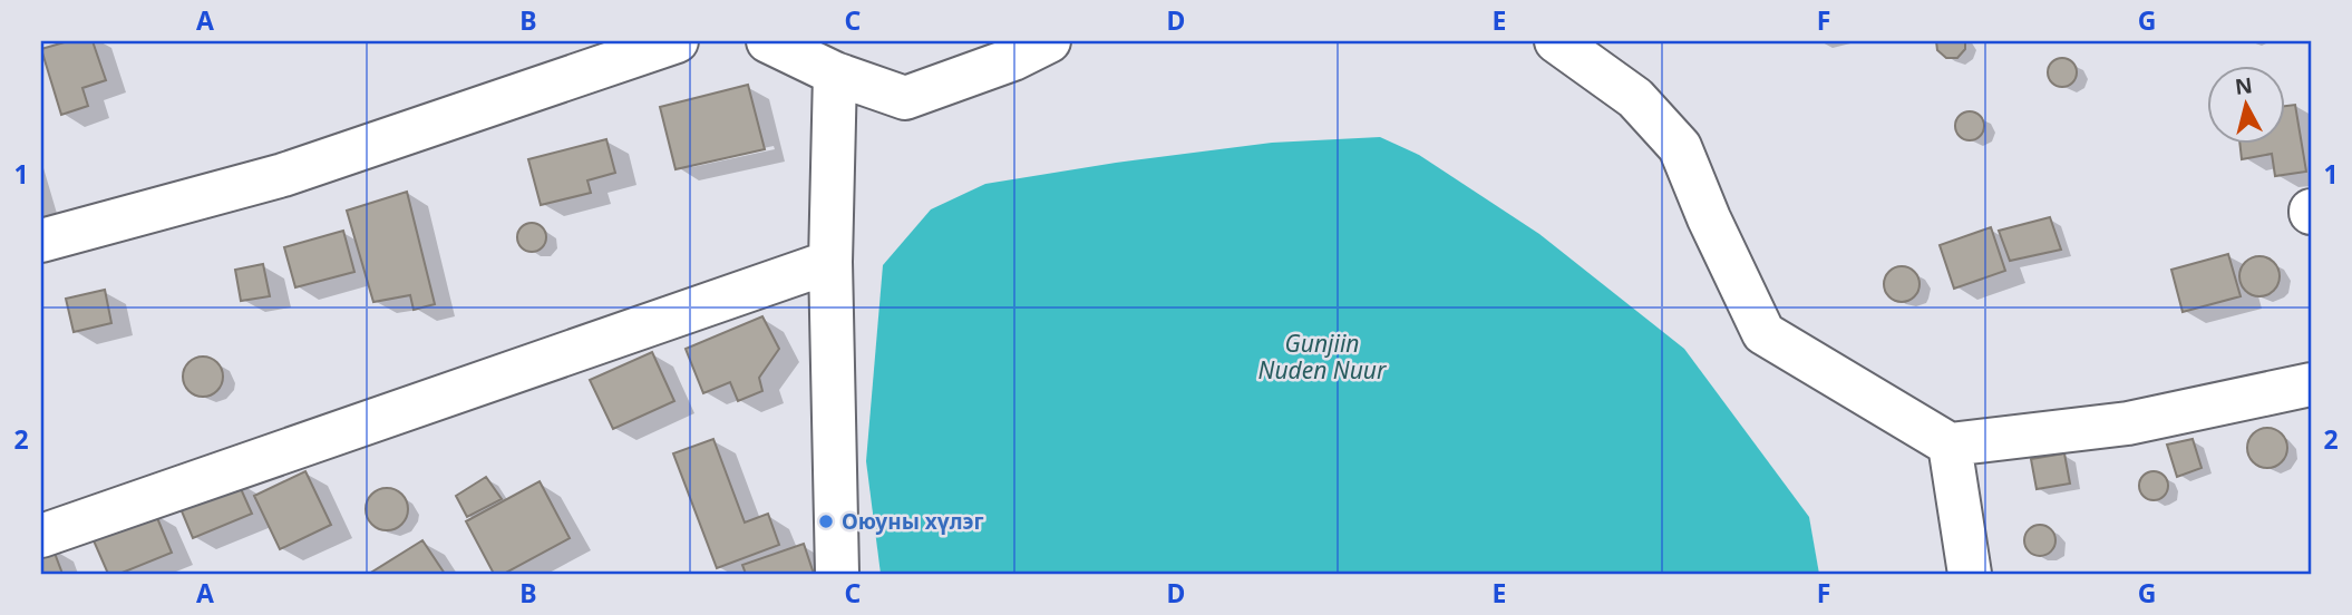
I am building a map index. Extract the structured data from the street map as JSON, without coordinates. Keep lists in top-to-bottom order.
{
  "water": ["Gunjiin Nuden Nuur"],
  "places": ["Оюуны хүлэг"],
  "north": "top",
  "grid": {
    "columns": [
      "A",
      "B",
      "C",
      "D",
      "E",
      "F",
      "G"
    ],
    "rows": ["1", "2"]
  }
}
